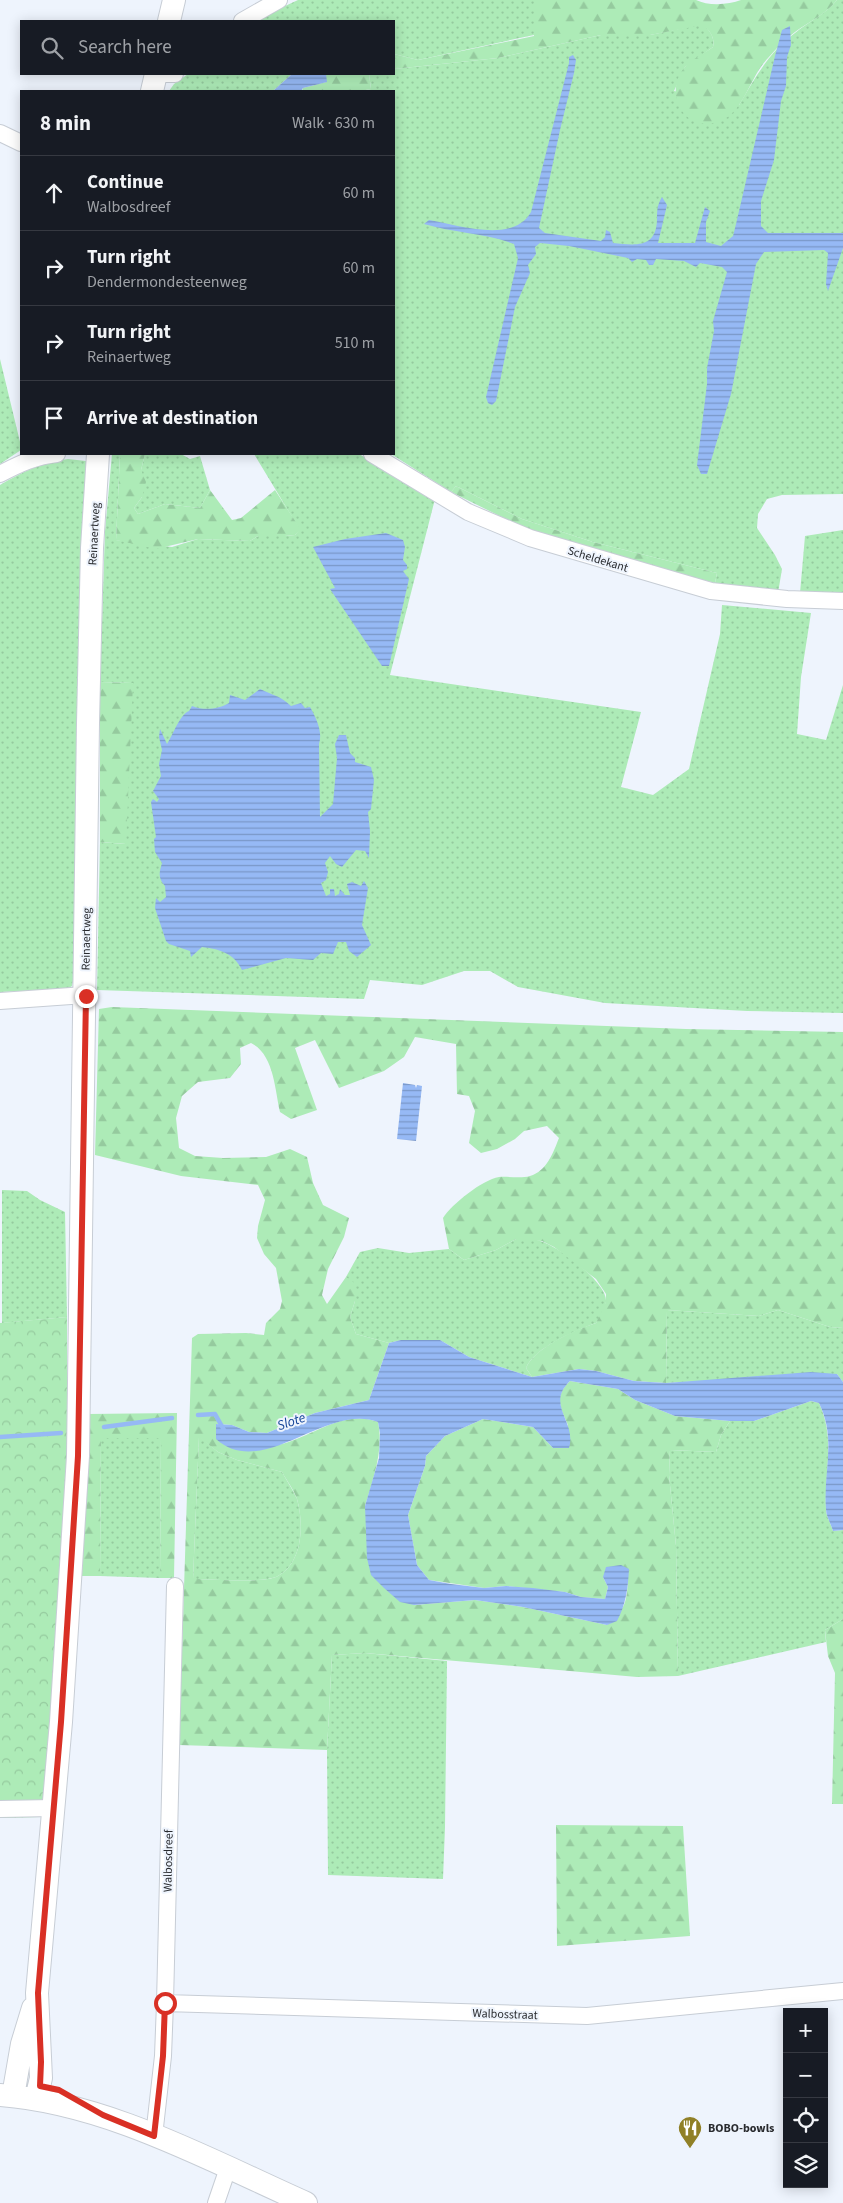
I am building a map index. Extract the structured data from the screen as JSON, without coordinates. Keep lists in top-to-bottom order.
{
  "streets": {
    "main road": ["Reinaertweg"],
    "street": ["Scheldekant", "Walbosdreef", "Walbosstraat"]
  },
  "crossings": [
    ["Walbosdreef", "Walbosstraat"]
  ],
  "water": ["Slote"],
  "places": {
    "restaurant": ["BOBO-bowls"]
  },
  "page": {
    "search": "Search here",
    "heading": ["8 min", "Walk · 630 m"],
    "list": [
      ["Continue", "Walbosdreef", "60 m"],
      ["Turn right", "Dendermondesteenweg", "60 m"],
      ["Turn right", "Reinaertweg", "510 m"],
      "Arrive at destination"
    ],
    "map_buttons": ["+", "−"]
  }
}
